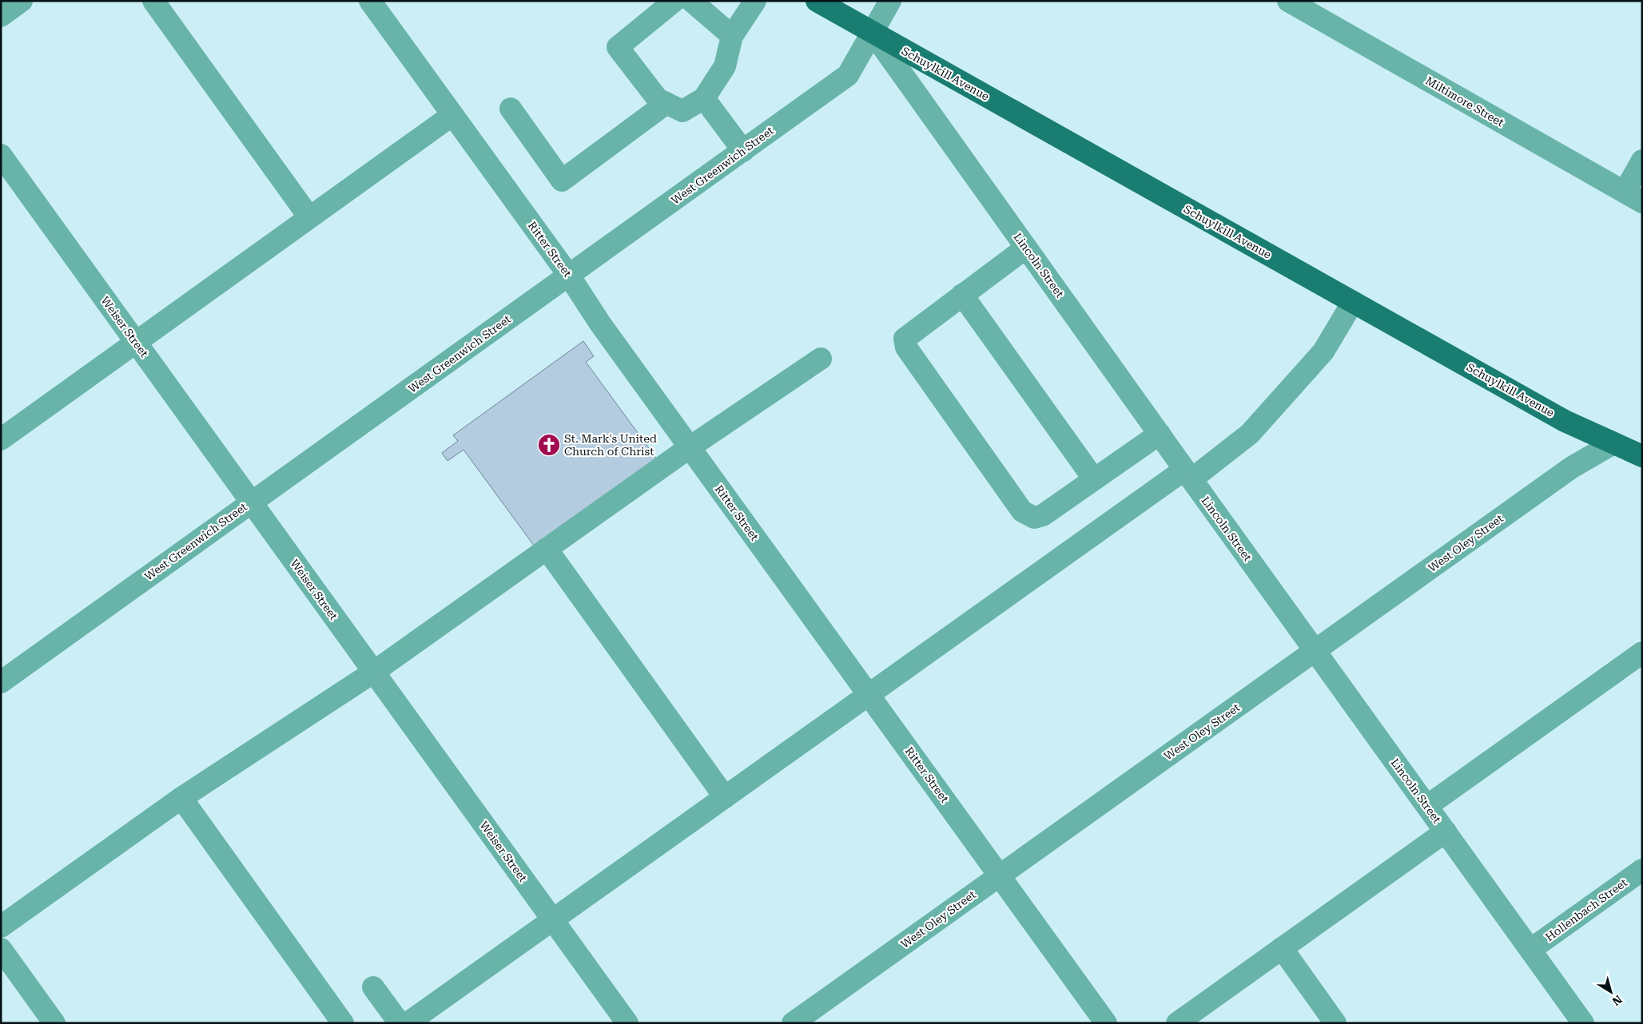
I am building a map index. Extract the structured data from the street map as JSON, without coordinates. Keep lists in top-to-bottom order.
{
  "streets": {
    "main road": ["Schuylkill Avenue"],
    "street": [
      "Miltimore Street",
      "West Greenwich Street",
      "Ritter Street",
      "Lincoln Street",
      "Weiser Street",
      "West Oley Street",
      "Hollenbach Street"
    ]
  },
  "crossings": [
    ["Schuylkill Avenue", "West Greenwich Street"],
    ["Schuylkill Avenue", "Lincoln Street"],
    ["Schuylkill Avenue", "West Oley Street"],
    ["West Greenwich Street", "Ritter Street"],
    ["West Greenwich Street", "Lincoln Street"],
    ["West Greenwich Street", "Weiser Street"],
    ["Ritter Street", "West Oley Street"],
    ["Lincoln Street", "West Oley Street"],
    ["Lincoln Street", "Hollenbach Street"]
  ],
  "places": {
    "church": ["St. Mark's United Church of Christ"]
  },
  "north": "bottom right"
}
